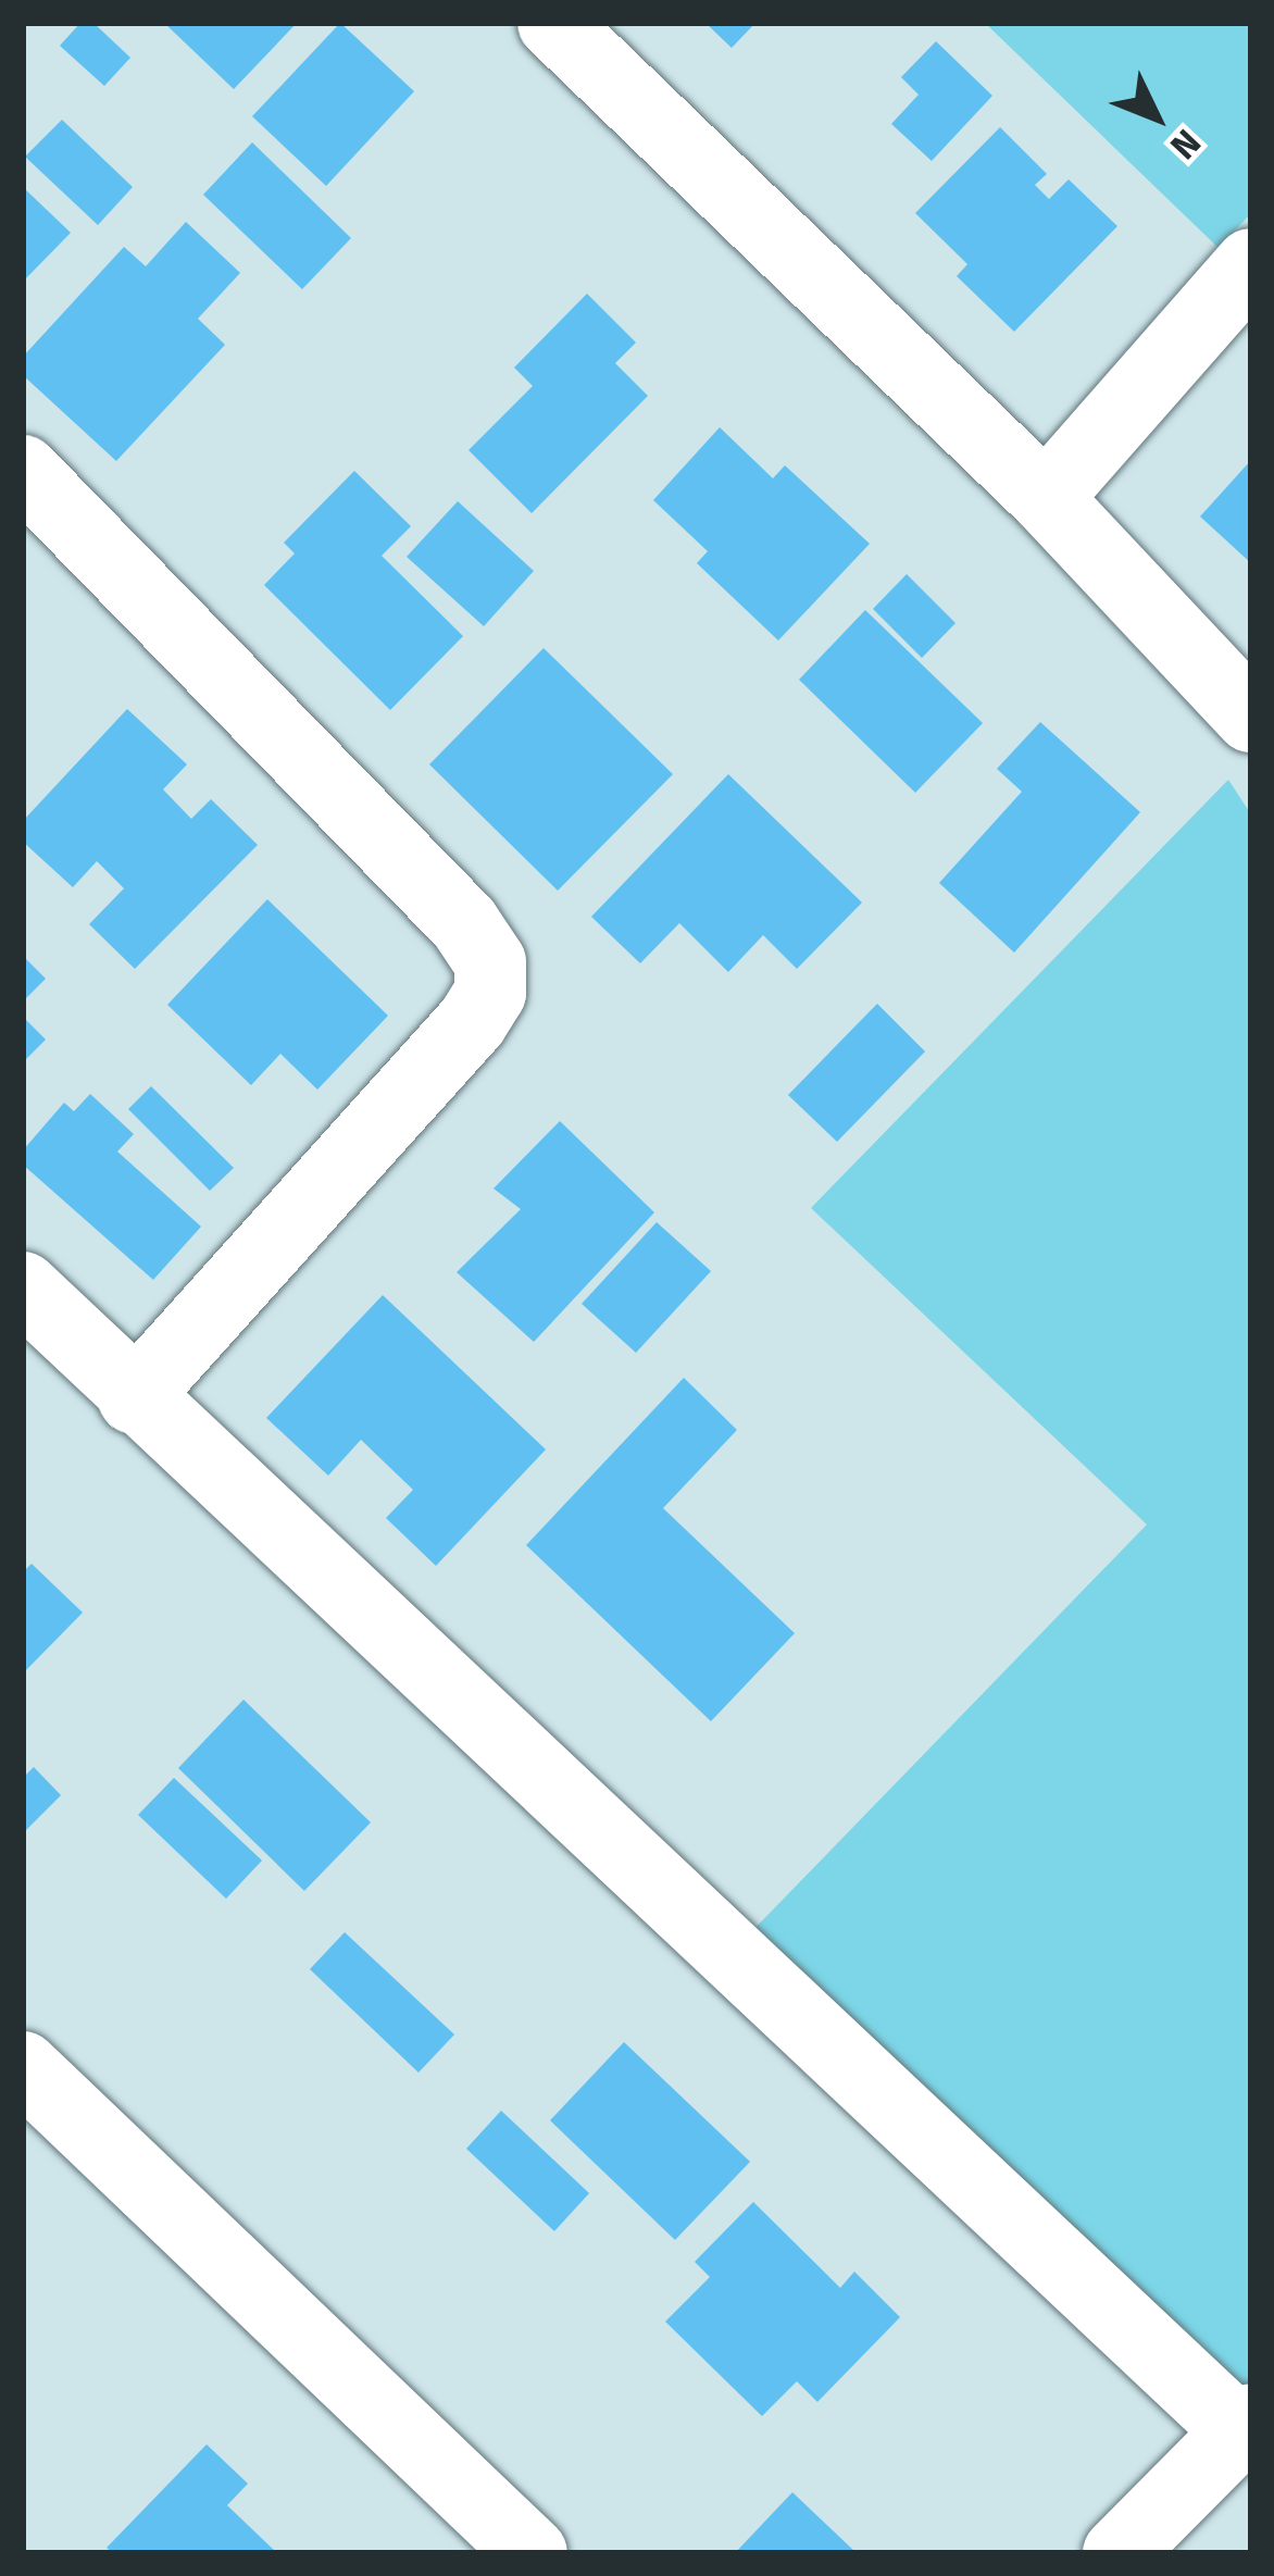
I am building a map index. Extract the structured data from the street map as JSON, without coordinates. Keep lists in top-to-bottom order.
{
  "north": "bottom right"
}
